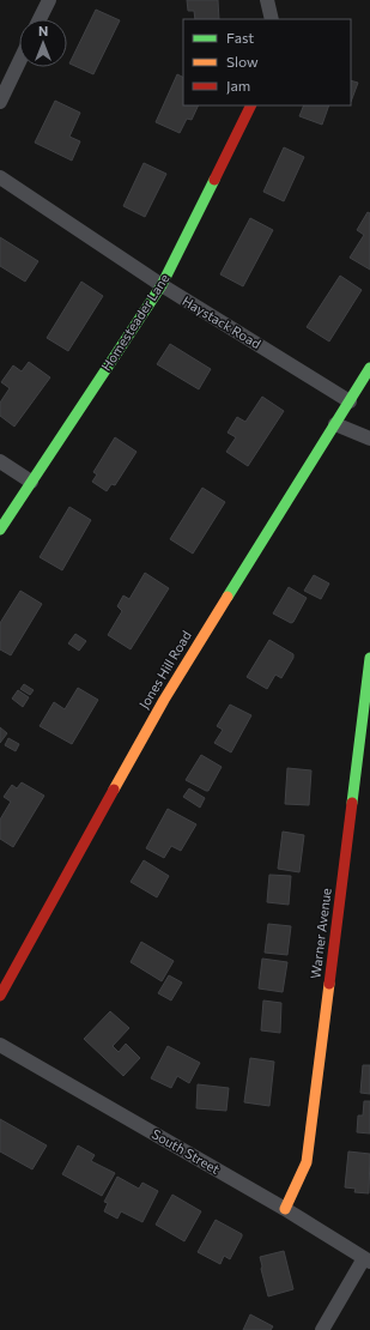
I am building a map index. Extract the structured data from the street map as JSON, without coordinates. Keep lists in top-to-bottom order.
{
  "streets": {
    "street": [
      "Homesteader Lane",
      "Haystack Road",
      "Jones Hill Road",
      "Warner Avenue",
      "South Street"
    ]
  },
  "crossings": [
    ["Homesteader Lane", "Haystack Road"],
    ["Haystack Road", "Jones Hill Road"],
    ["Warner Avenue", "South Street"]
  ],
  "legend": ["Fast", "Slow", "Jam"],
  "north": "top"
}
